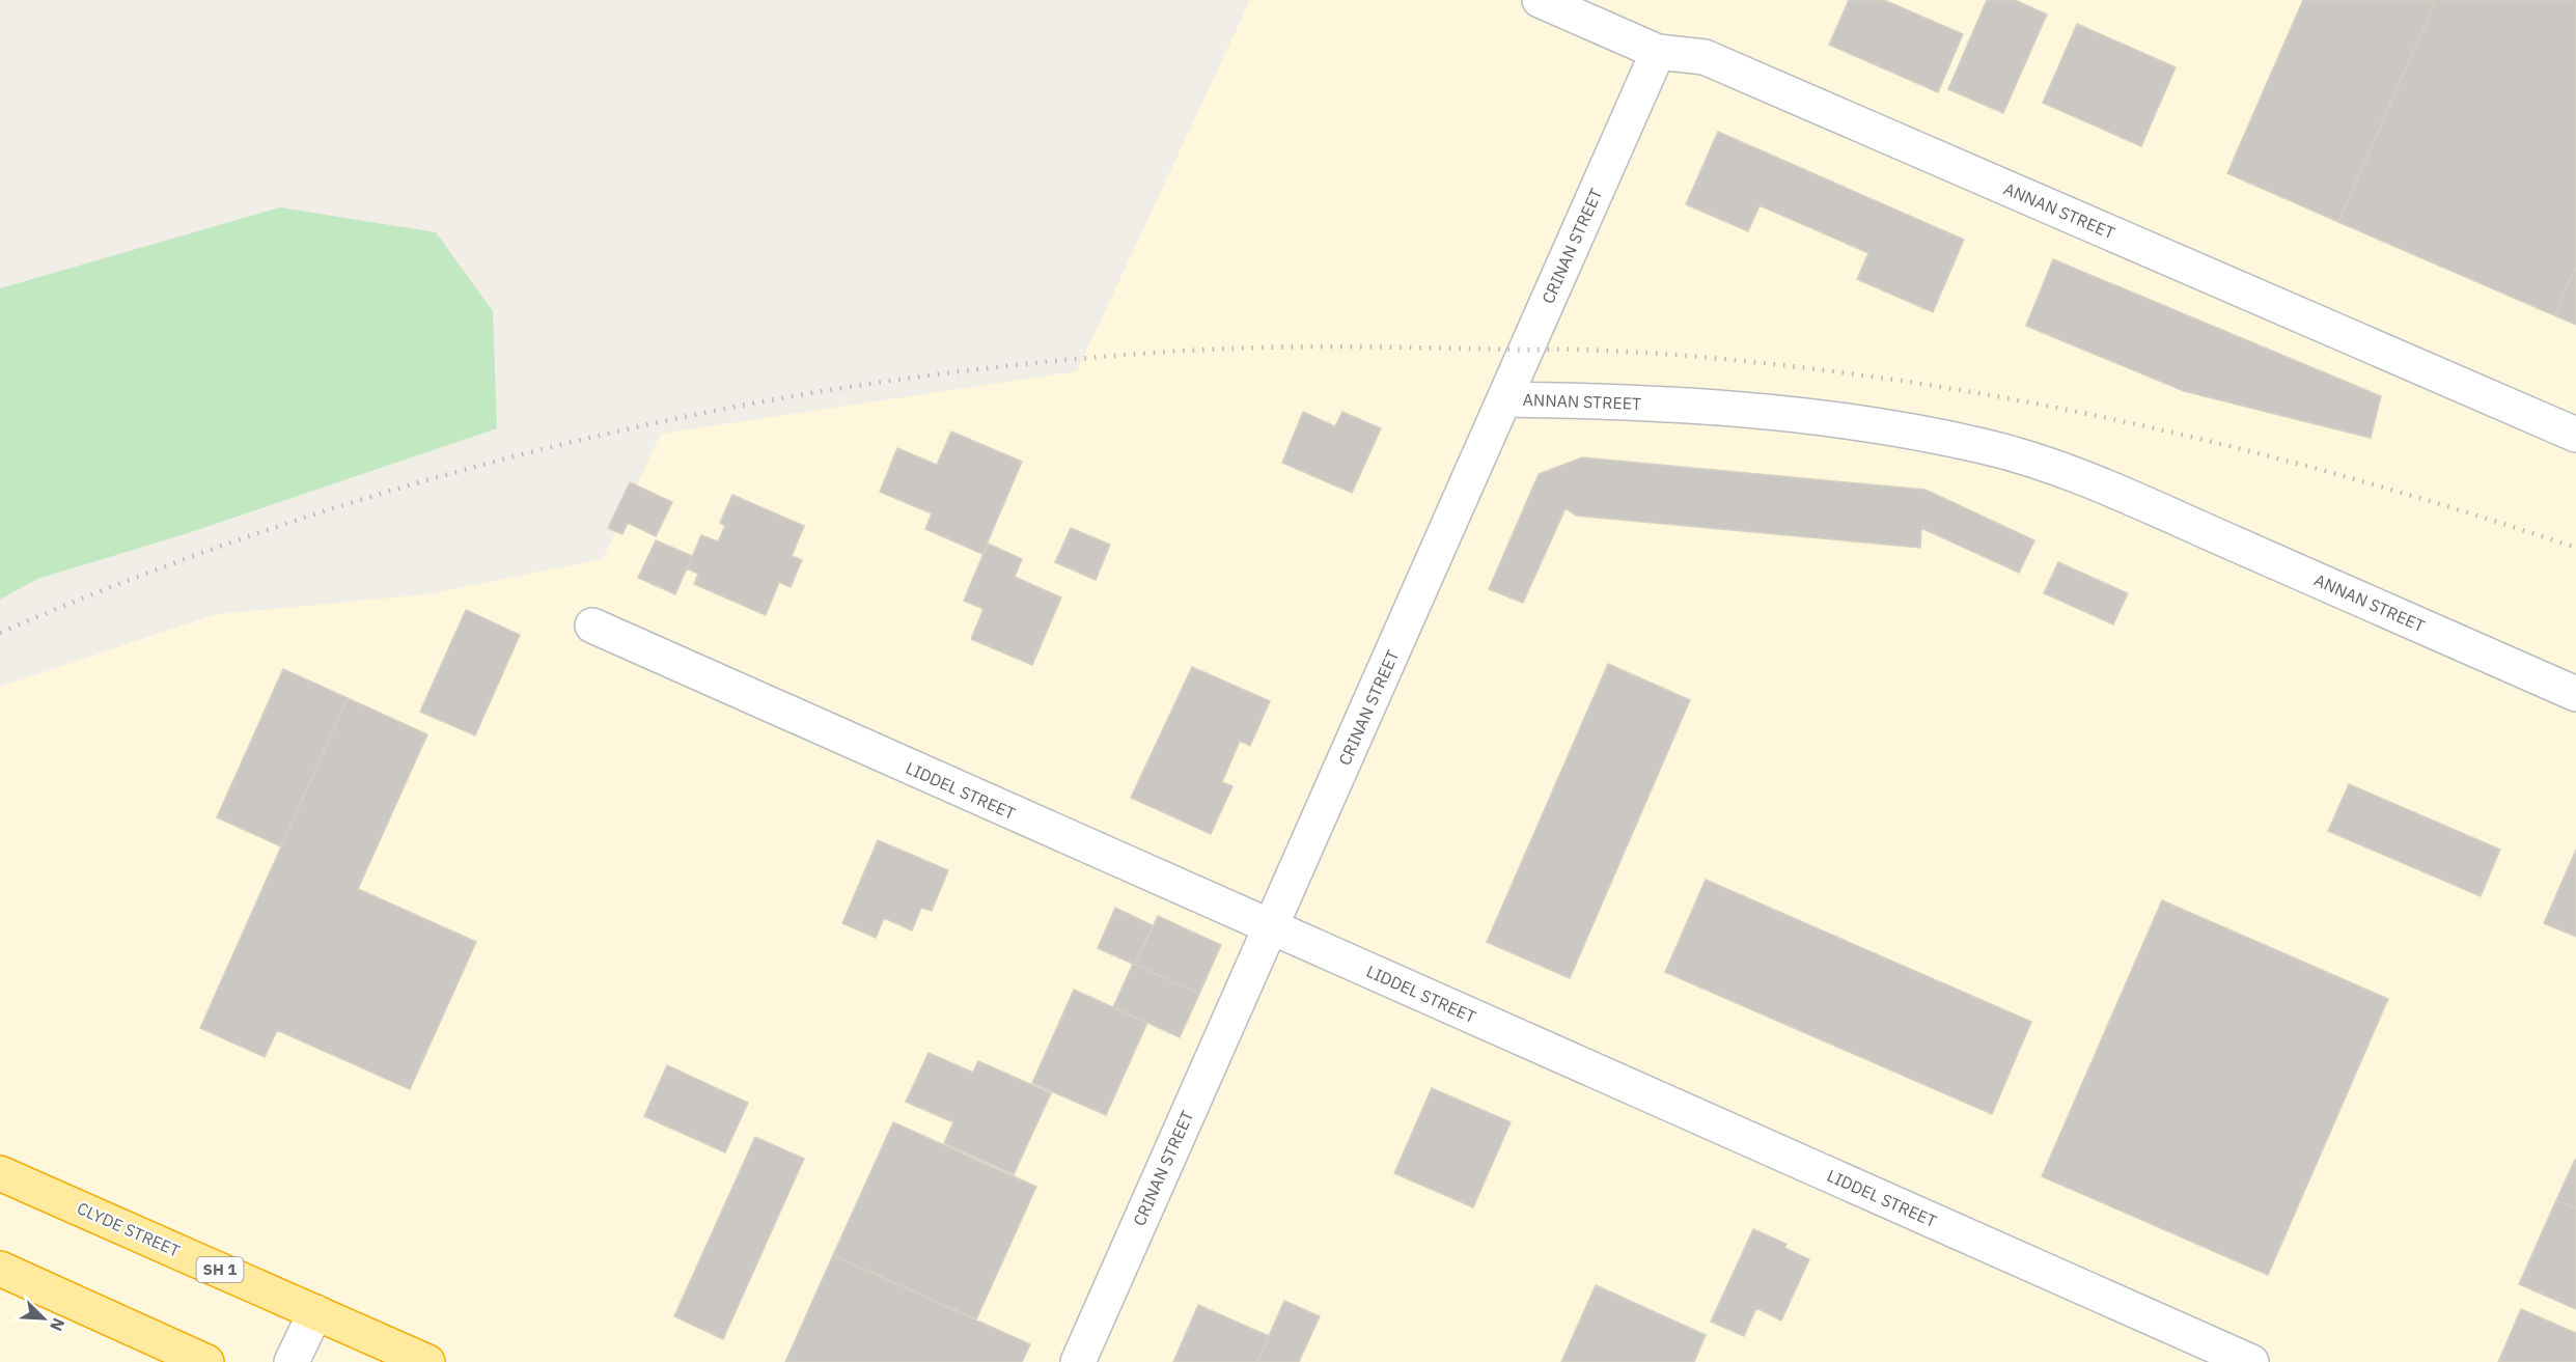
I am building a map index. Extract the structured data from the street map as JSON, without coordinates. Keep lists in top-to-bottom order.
{
  "streets": {
    "highway": ["CLYDE STREET", "SH 1"],
    "street": ["ANNAN STREET", "CRINAN STREET", "LIDDEL STREET"]
  },
  "crossings": [
    ["ANNAN STREET", "CRINAN STREET"],
    ["CRINAN STREET", "LIDDEL STREET"]
  ],
  "north": "bottom right"
}
